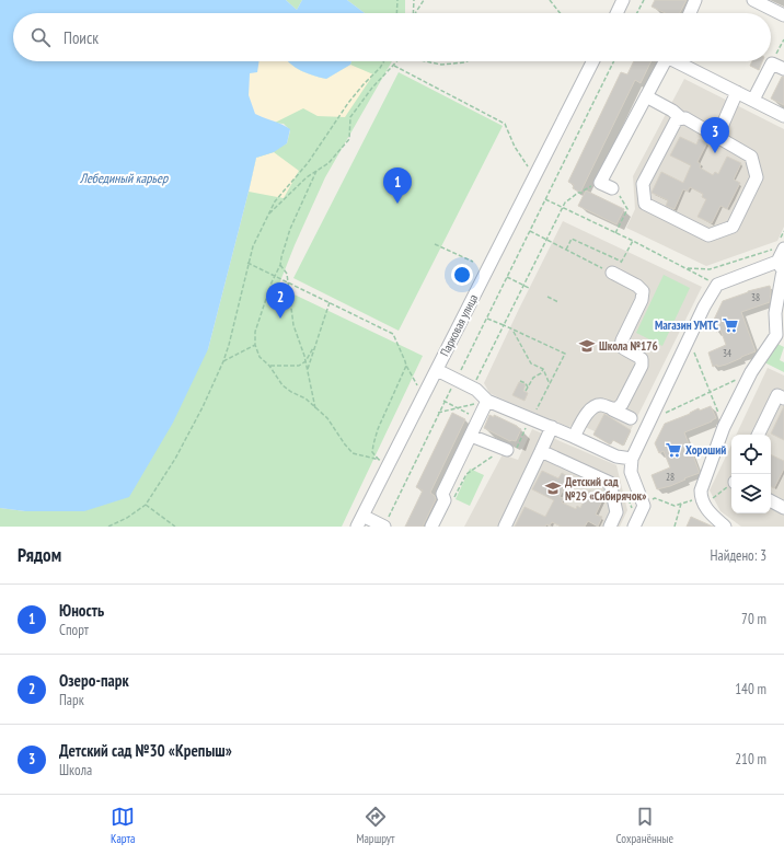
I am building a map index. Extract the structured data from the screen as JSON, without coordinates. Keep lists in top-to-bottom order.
{
  "streets": {
    "street": ["Парковая улица"]
  },
  "water": ["Лебединый карьер"],
  "places": {
    "supermarket": ["Магазин УМТС", "Хороший"],
    "school or university": ["Школа №176", "Детский сад №29 «Сибирячок»"]
  },
  "house_numbers": ["38", "34", "28"],
  "page": {
    "search": "Поиск",
    "pins": ["3", "1", "2"],
    "heading": ["Рядом", "Найдено: 3"],
    "list": [
      {
        "mark": "1",
        "name": "Юность",
        "note": "Спорт",
        "value": "70 m"
      },
      {
        "mark": "2",
        "name": "Озеро-парк",
        "note": "Парк",
        "value": "140 m"
      },
      {
        "mark": "3",
        "name": "Детский сад №30 «Крепыш»",
        "note": "Школа",
        "value": "210 m"
      }
    ],
    "nav": ["Карта", "Маршрут", "Сохранённые"]
  }
}
